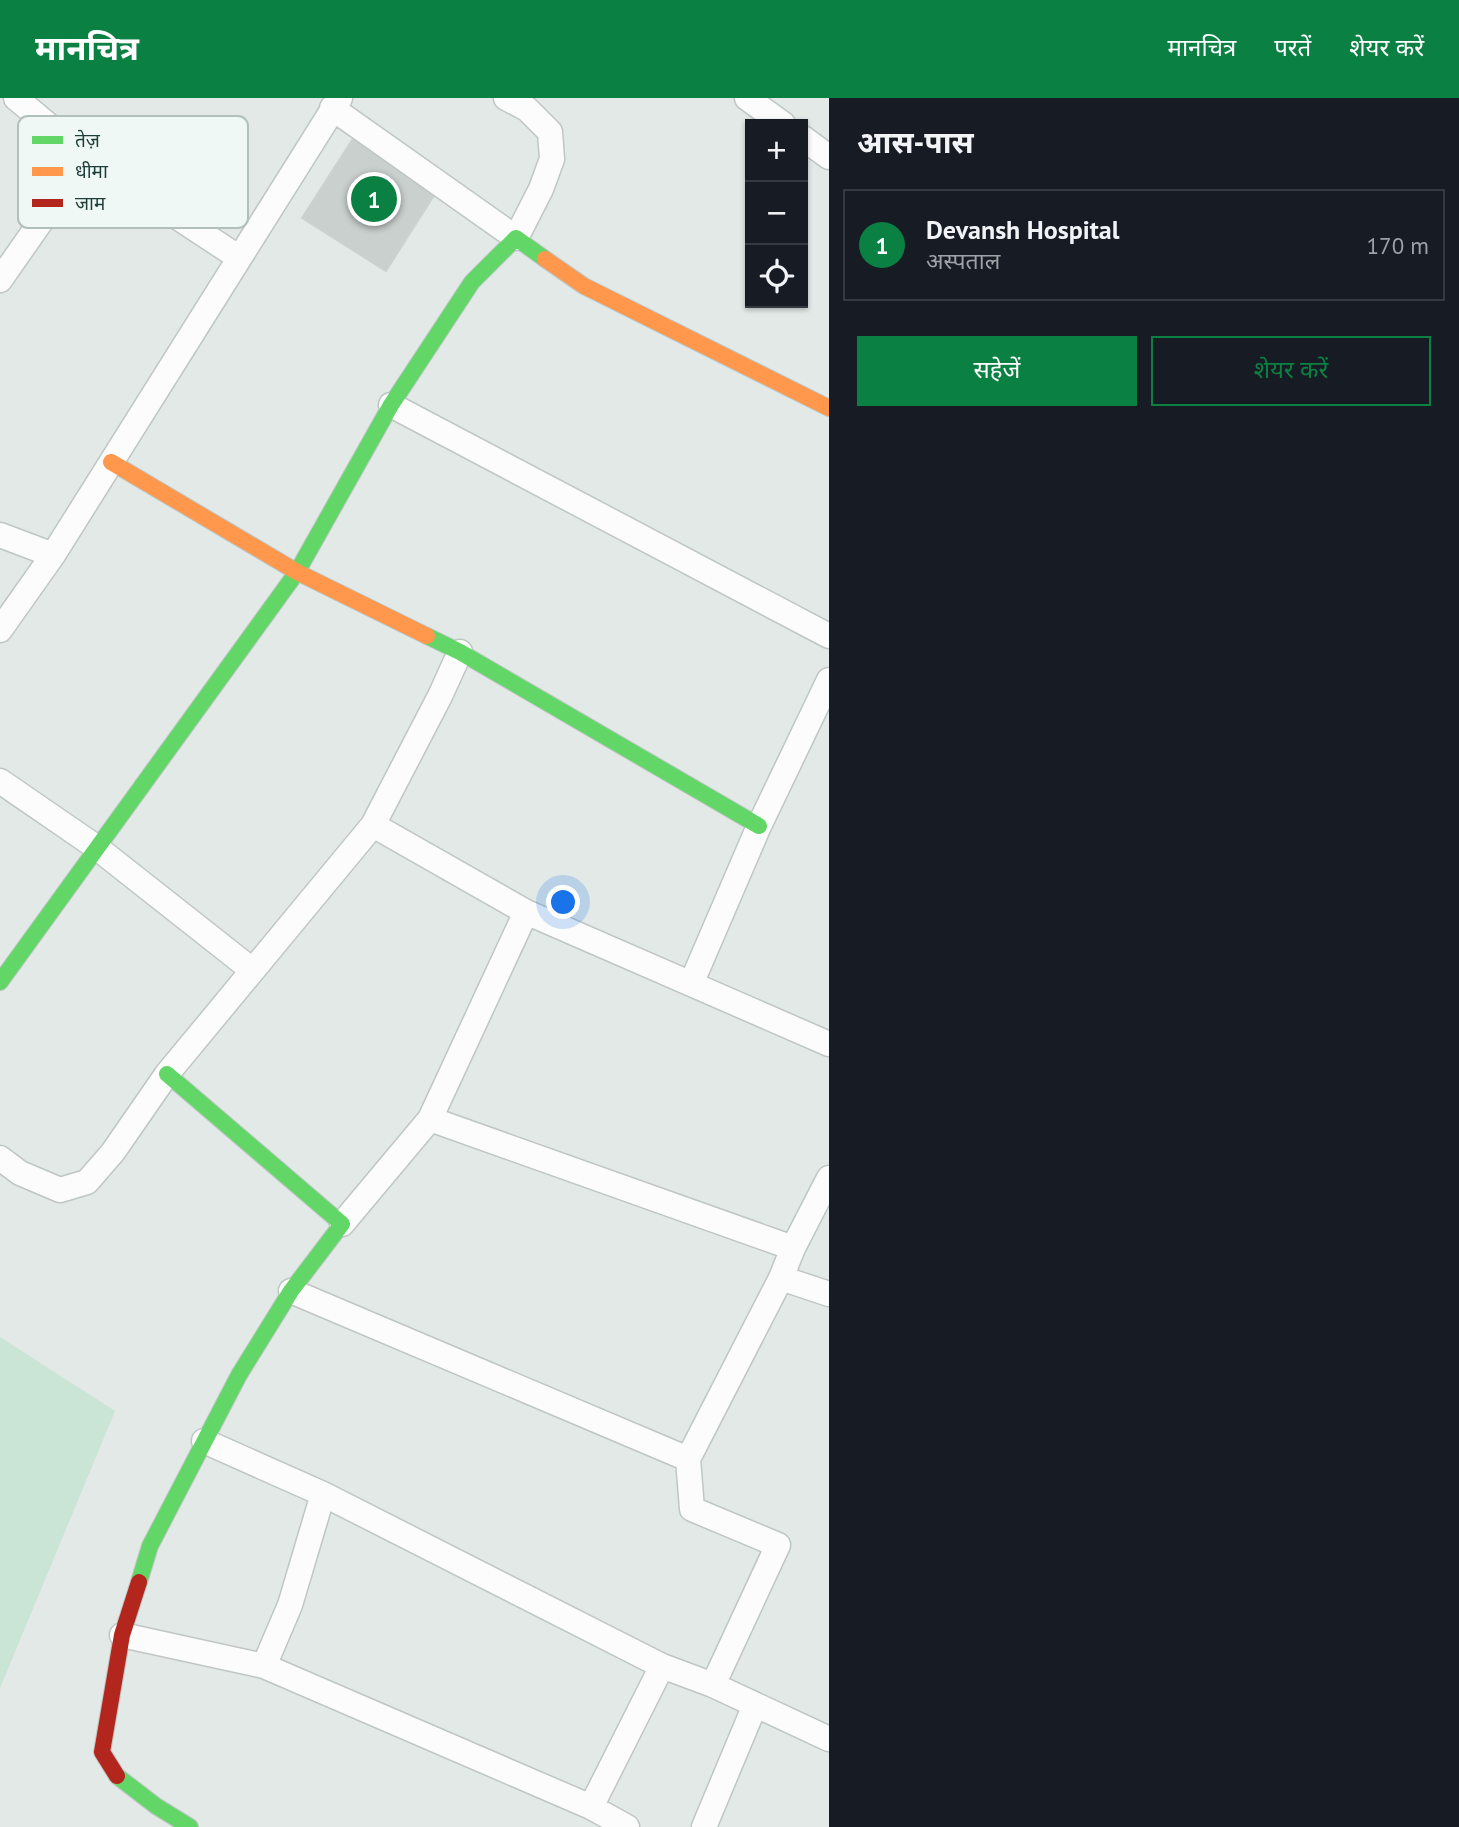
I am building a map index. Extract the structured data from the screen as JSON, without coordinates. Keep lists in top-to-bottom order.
{
  "legend": ["तेज़", "धीमा", "जाम"],
  "page": {
    "header": "मानचित्र",
    "nav": ["मानचित्र", "परतें", "शेयर करें"],
    "heading": "आस-पास",
    "map_buttons": ["+", "−"],
    "pins": "1",
    "list": [
      {
        "mark": "1",
        "name": "Devansh Hospital",
        "note": "अस्पताल",
        "value": "170 m"
      }
    ],
    "buttons": ["सहेजें", "शेयर करें"]
  }
}
